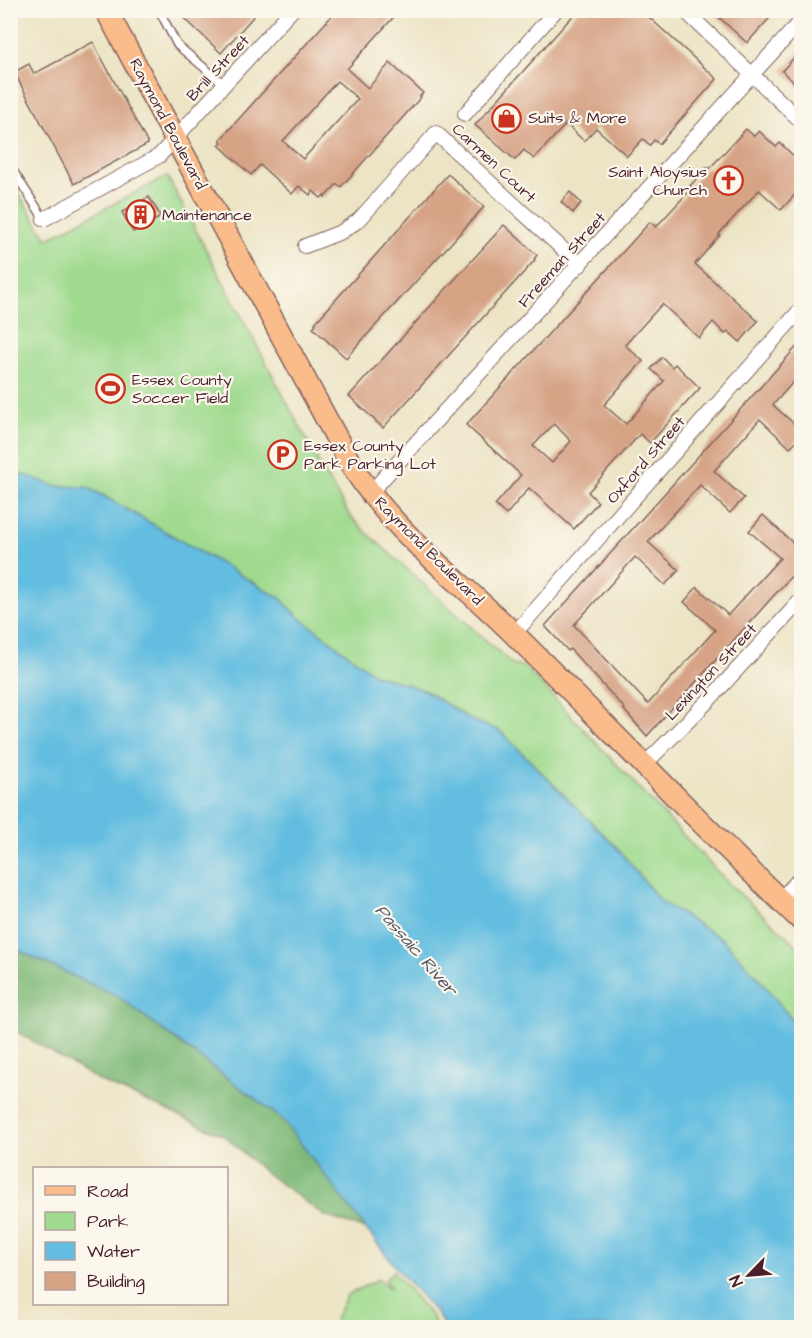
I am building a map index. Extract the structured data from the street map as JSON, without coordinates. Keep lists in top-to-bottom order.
{
  "streets": {
    "main road": ["Raymond Boulevard"],
    "street": [
      "Brill Street",
      "Carmen Court",
      "Freeman Street",
      "Oxford Street",
      "Lexington Street"
    ]
  },
  "crossings": [
    ["Brill Street", "Raymond Boulevard"],
    ["Raymond Boulevard", "Freeman Street"],
    ["Raymond Boulevard", "Oxford Street"],
    ["Raymond Boulevard", "Lexington Street"],
    ["Carmen Court", "Freeman Street"]
  ],
  "water": ["Passaic River"],
  "places": {
    "shop": ["Suits & More"],
    "church": ["Saint Aloysius Church"],
    "building": ["Maintenance"],
    "sports": ["Essex County Soccer Field"],
    "parking": ["Essex County Park Parking Lot"]
  },
  "legend": [
    "Road",
    "Park",
    "Water",
    "Building"
  ],
  "north": "bottom left"
}
